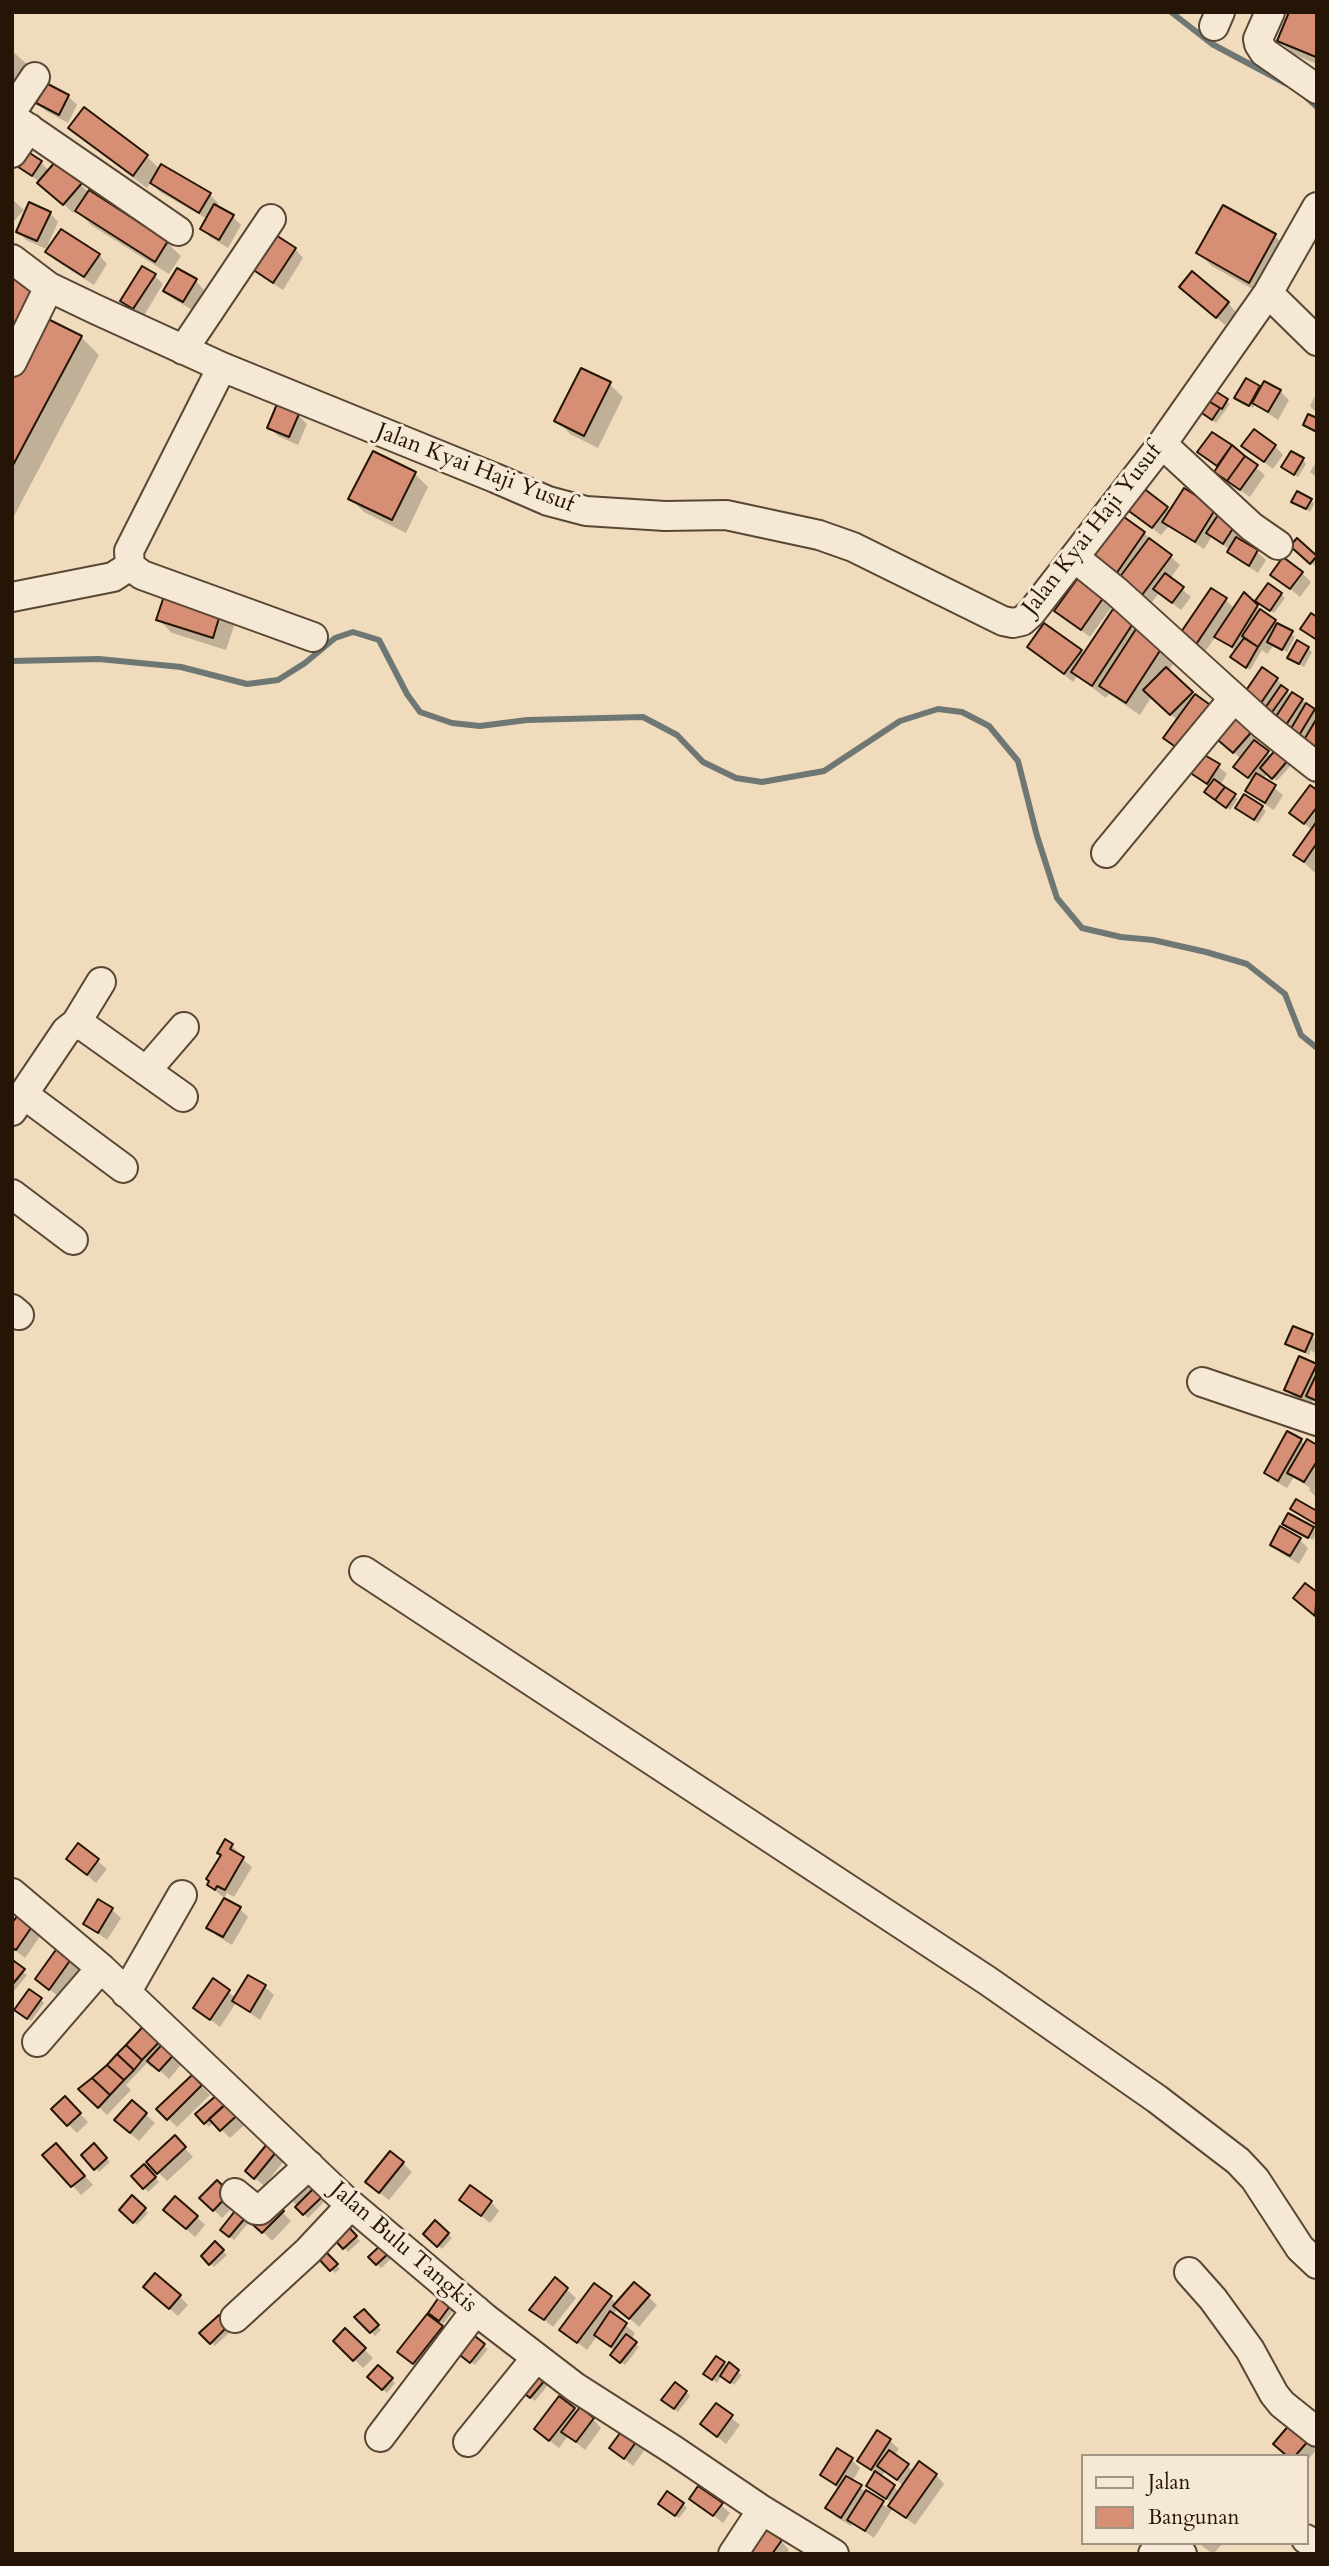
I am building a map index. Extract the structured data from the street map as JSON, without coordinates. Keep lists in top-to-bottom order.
{
  "streets": {
    "street": ["Jalan Kyai Haji Yusuf", "Jalan Bulu Tangkis"]
  },
  "legend": ["Jalan", "Bangunan"]
}
